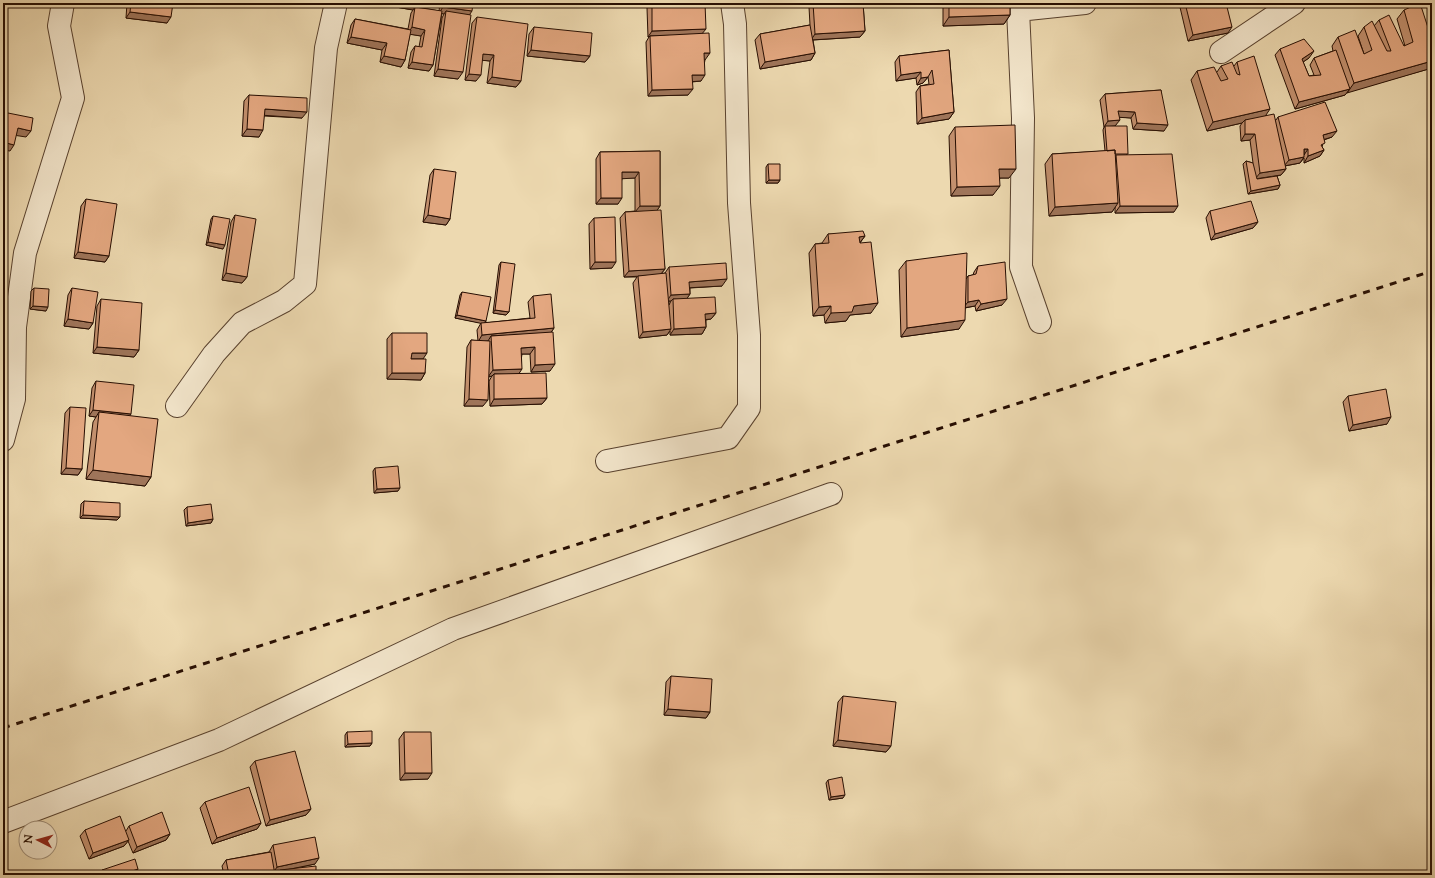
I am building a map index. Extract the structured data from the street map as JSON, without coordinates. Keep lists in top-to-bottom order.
{
  "north": "left"
}
